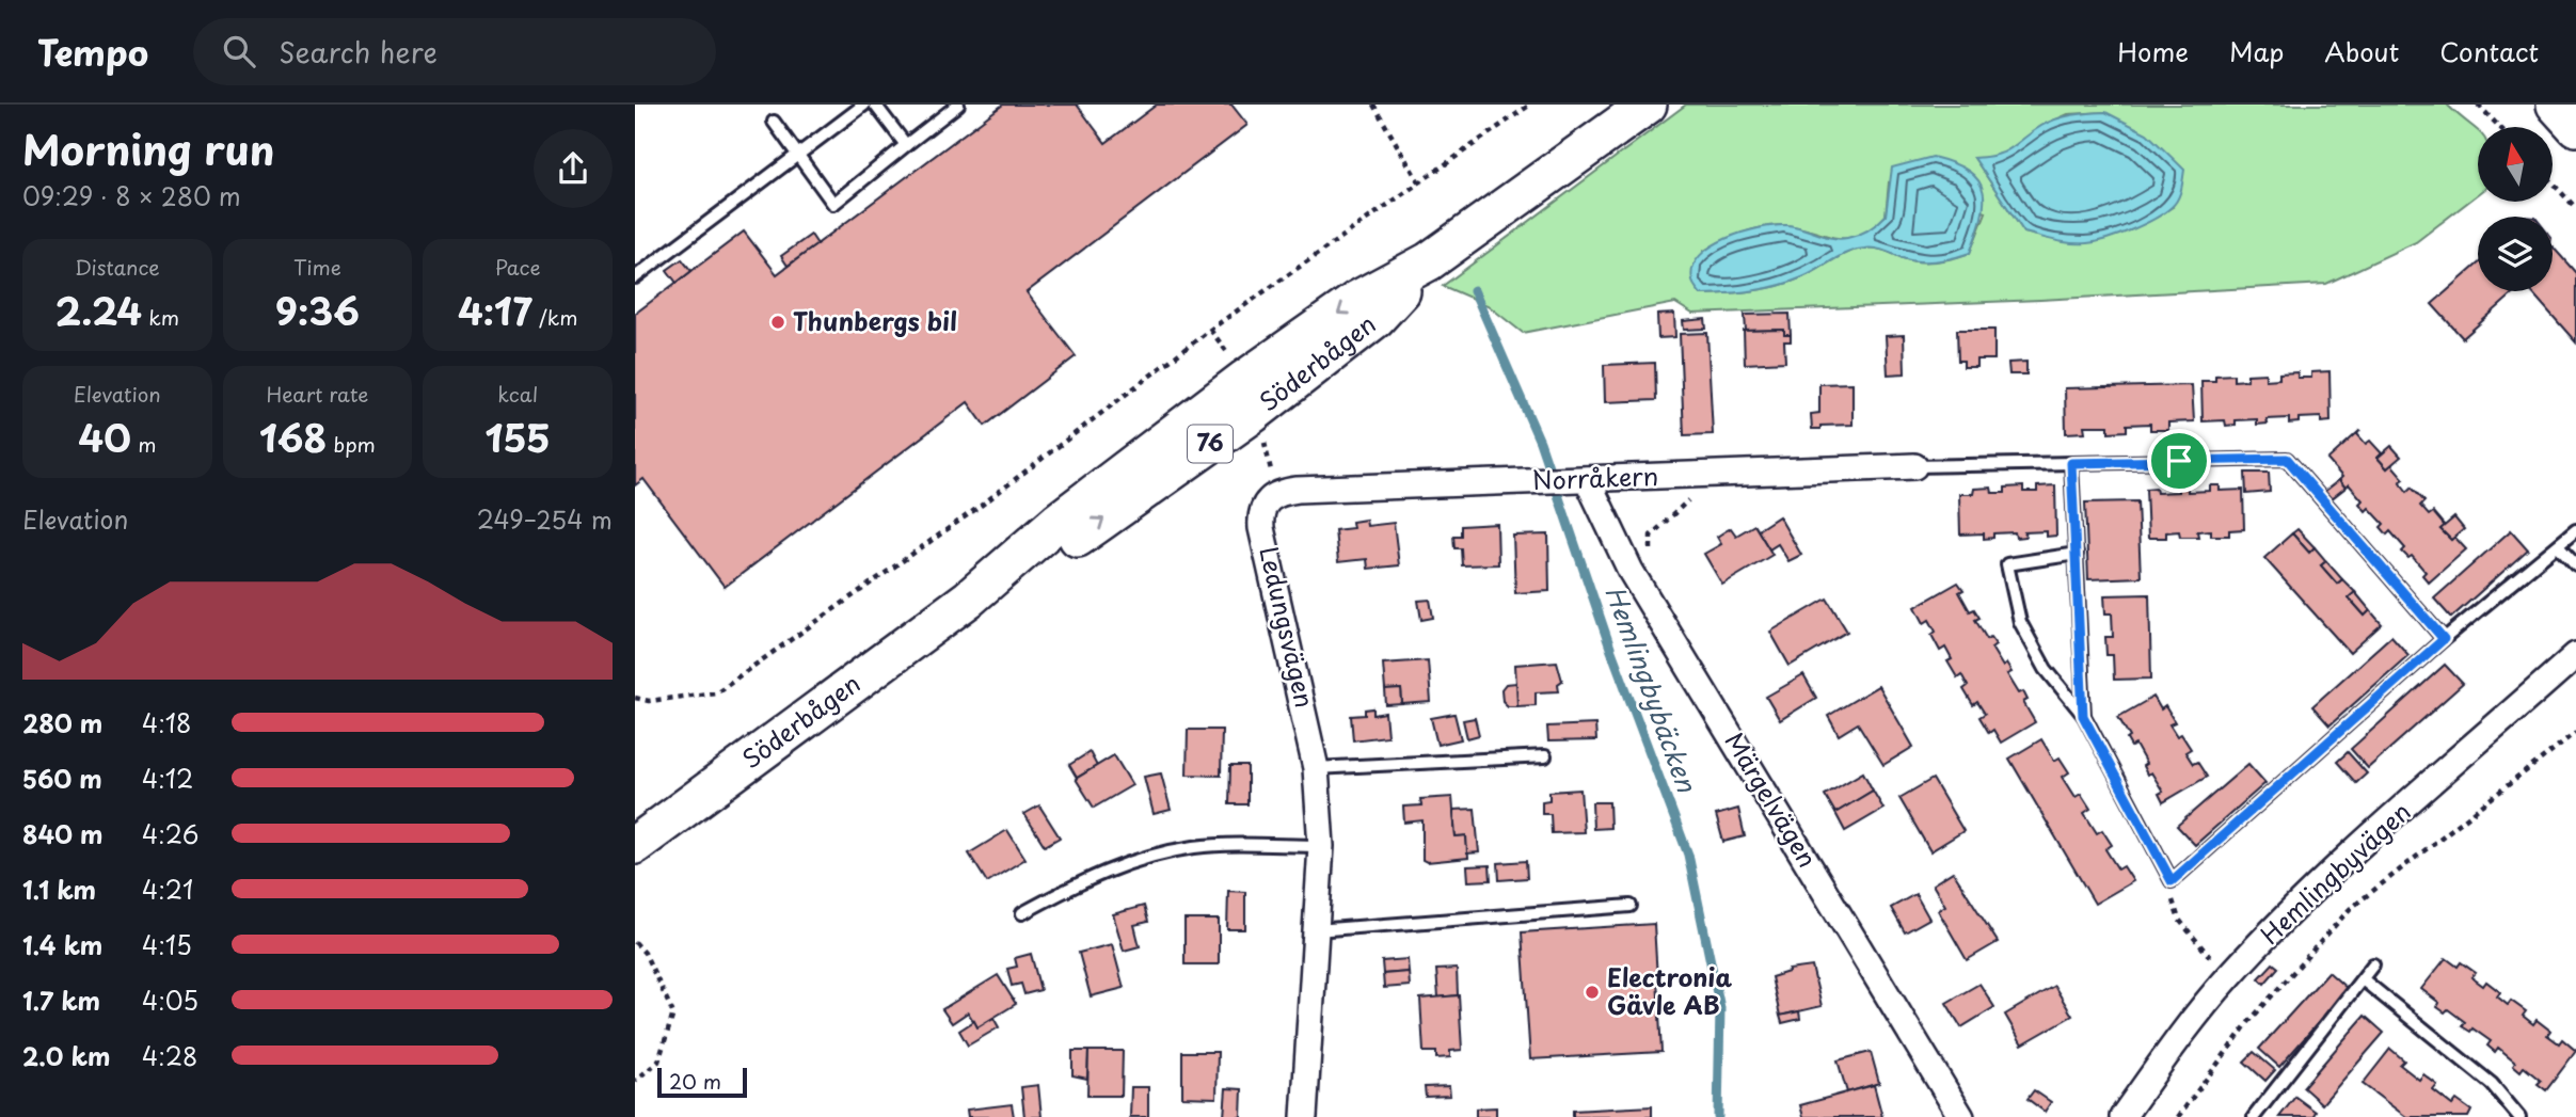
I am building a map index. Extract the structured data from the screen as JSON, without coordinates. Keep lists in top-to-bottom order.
{
  "streets": {
    "main road": ["Söderbågen", "76"],
    "street": [
      "Norråkern",
      "Ledungsvägen",
      "Märgelvägen",
      "Hemlingbyvägen"
    ]
  },
  "crossings": [
    ["Norråkern", "Ledungsvägen"],
    ["Norråkern", "Märgelvägen"]
  ],
  "water": ["Hemlingbybäcken"],
  "places": ["Thunbergs bil", "Electronia Gävle AB"],
  "scale_bar": "20 m",
  "north": "top",
  "page": {
    "header": "Tempo",
    "search": "Search here",
    "nav": [
      "Home",
      "Map",
      "About",
      "Contact"
    ],
    "heading": ["Morning run", "09:29 · 8 × 280 m"],
    "stats": [
      ["Distance", "2.24 km"],
      ["Time", "9:36"],
      ["Pace", "4:17 /km"],
      ["Elevation", "40 m"],
      ["Heart rate", "168 bpm"],
      ["kcal", "155"]
    ],
    "chart": ["Elevation", "249–254 m"],
    "list": [
      {
        "name": "280 m",
        "note": "4:18"
      },
      {
        "name": "560 m",
        "note": "4:12"
      },
      {
        "name": "840 m",
        "note": "4:26"
      },
      {
        "name": "1.1 km",
        "note": "4:21"
      },
      {
        "name": "1.4 km",
        "note": "4:15"
      },
      {
        "name": "1.7 km",
        "note": "4:05"
      },
      {
        "name": "2.0 km",
        "note": "4:28"
      }
    ],
    "scale": "20 m"
  }
}
